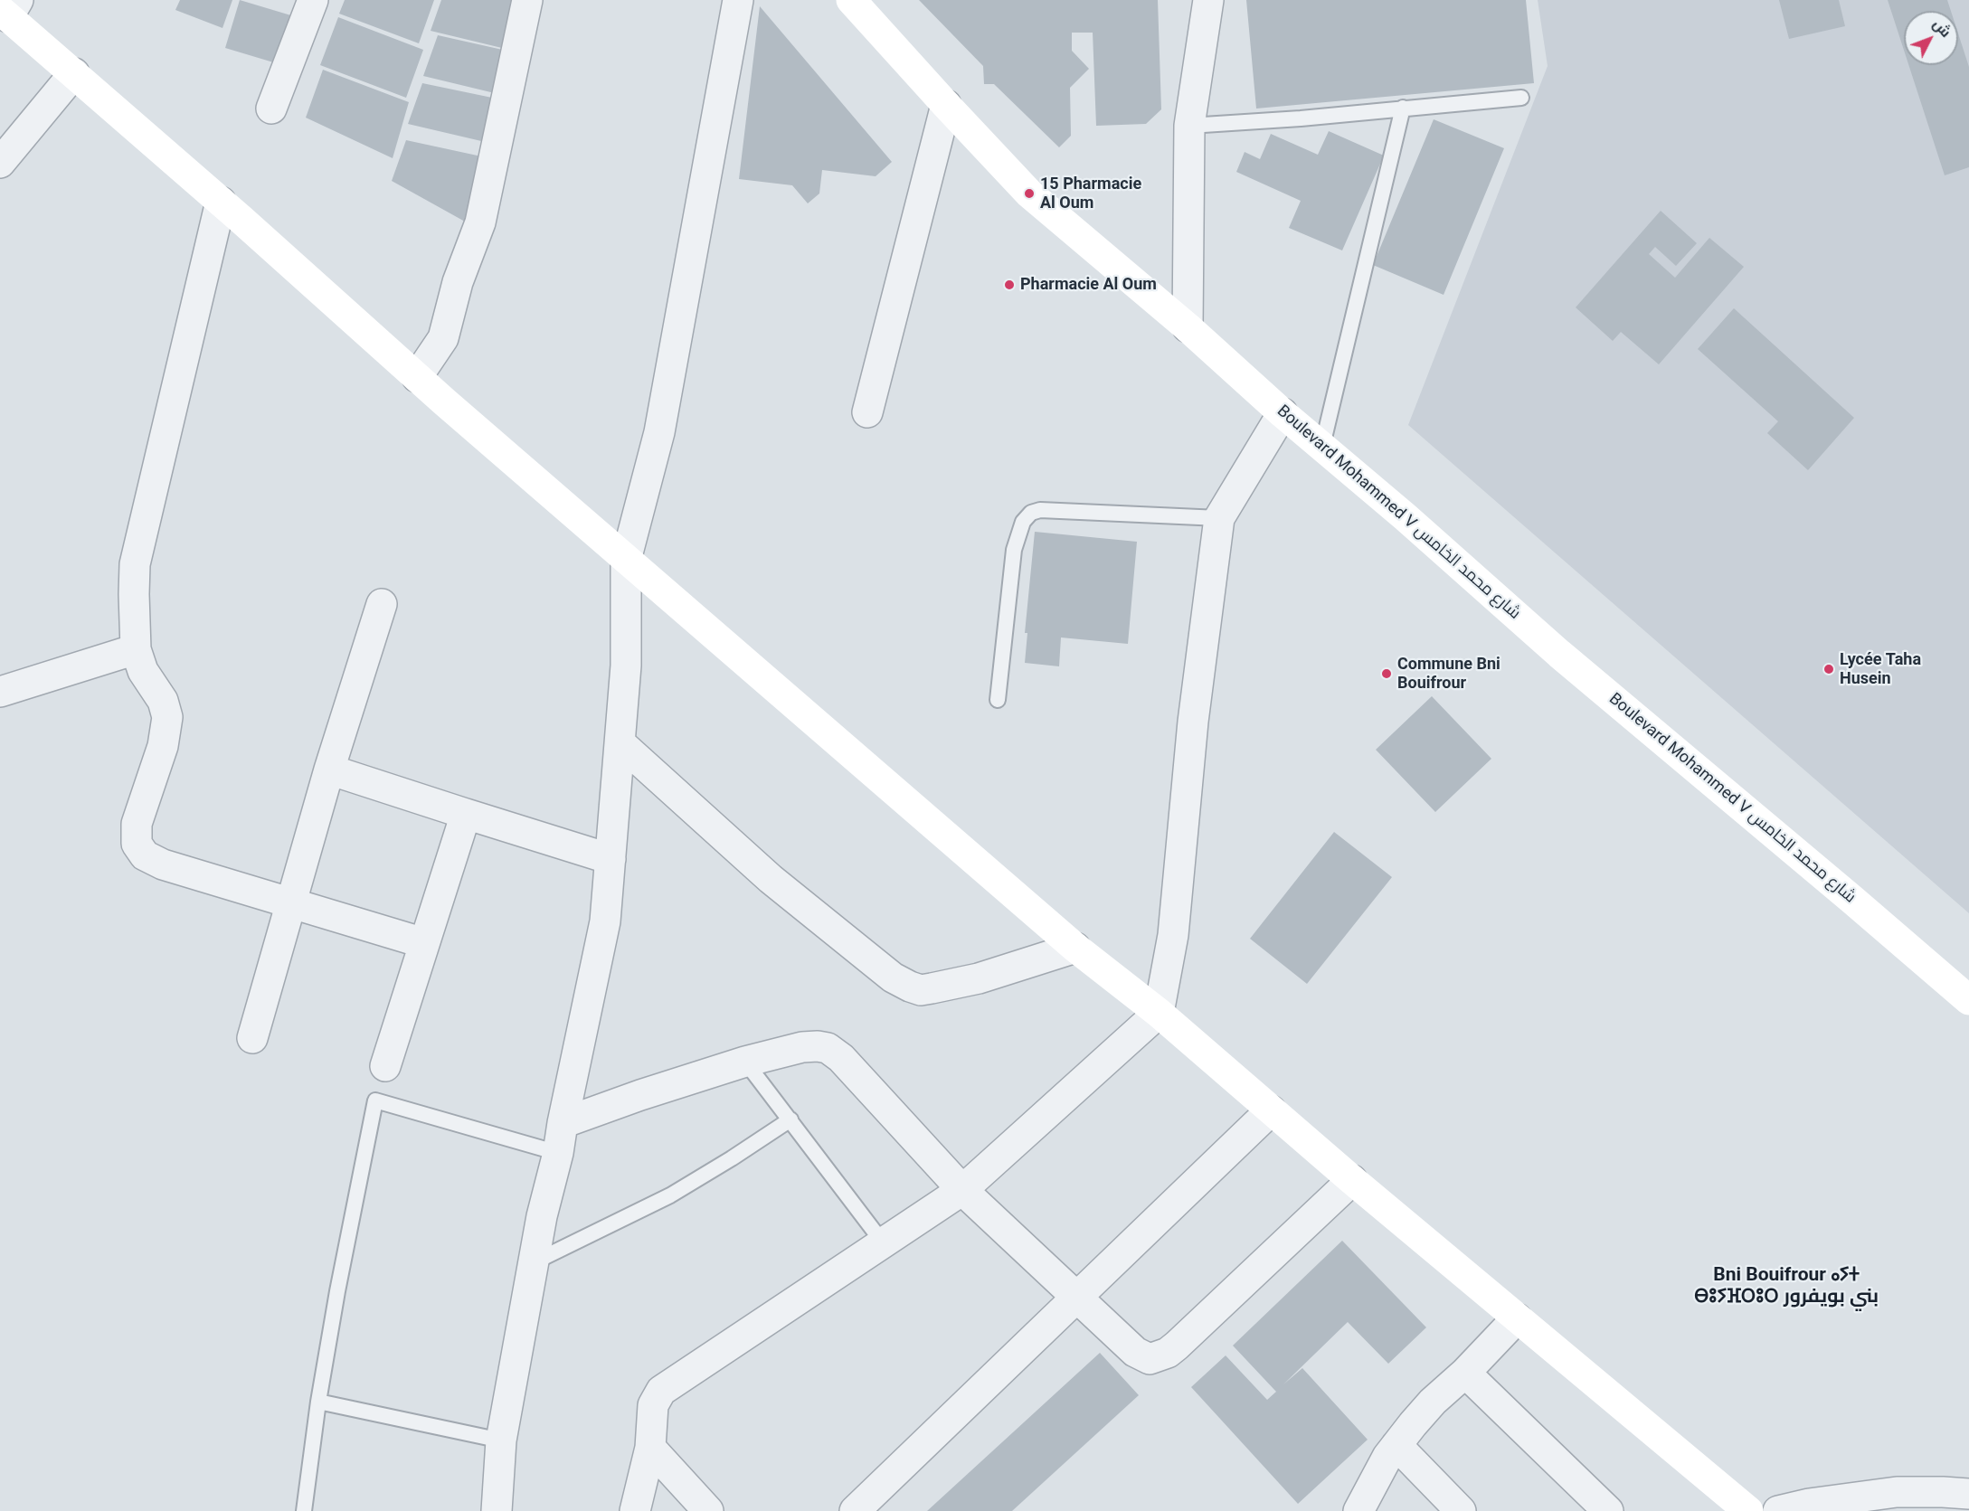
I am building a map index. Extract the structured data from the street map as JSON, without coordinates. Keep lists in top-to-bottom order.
{
  "streets": {
    "street": ["Boulevard Mohammed V شارع محمد الخامس"]
  },
  "districts": ["Bni Bouifrour ⴰⵢⵜ ⴱⵓⵢⴼⵔⵓⵔ بني بويفرور"],
  "places": [
    "15 Pharmacie Al Oum",
    "Pharmacie Al Oum",
    "Lycée Taha Husein",
    "Commune Bni Bouifrour"
  ],
  "north": "top right"
}
